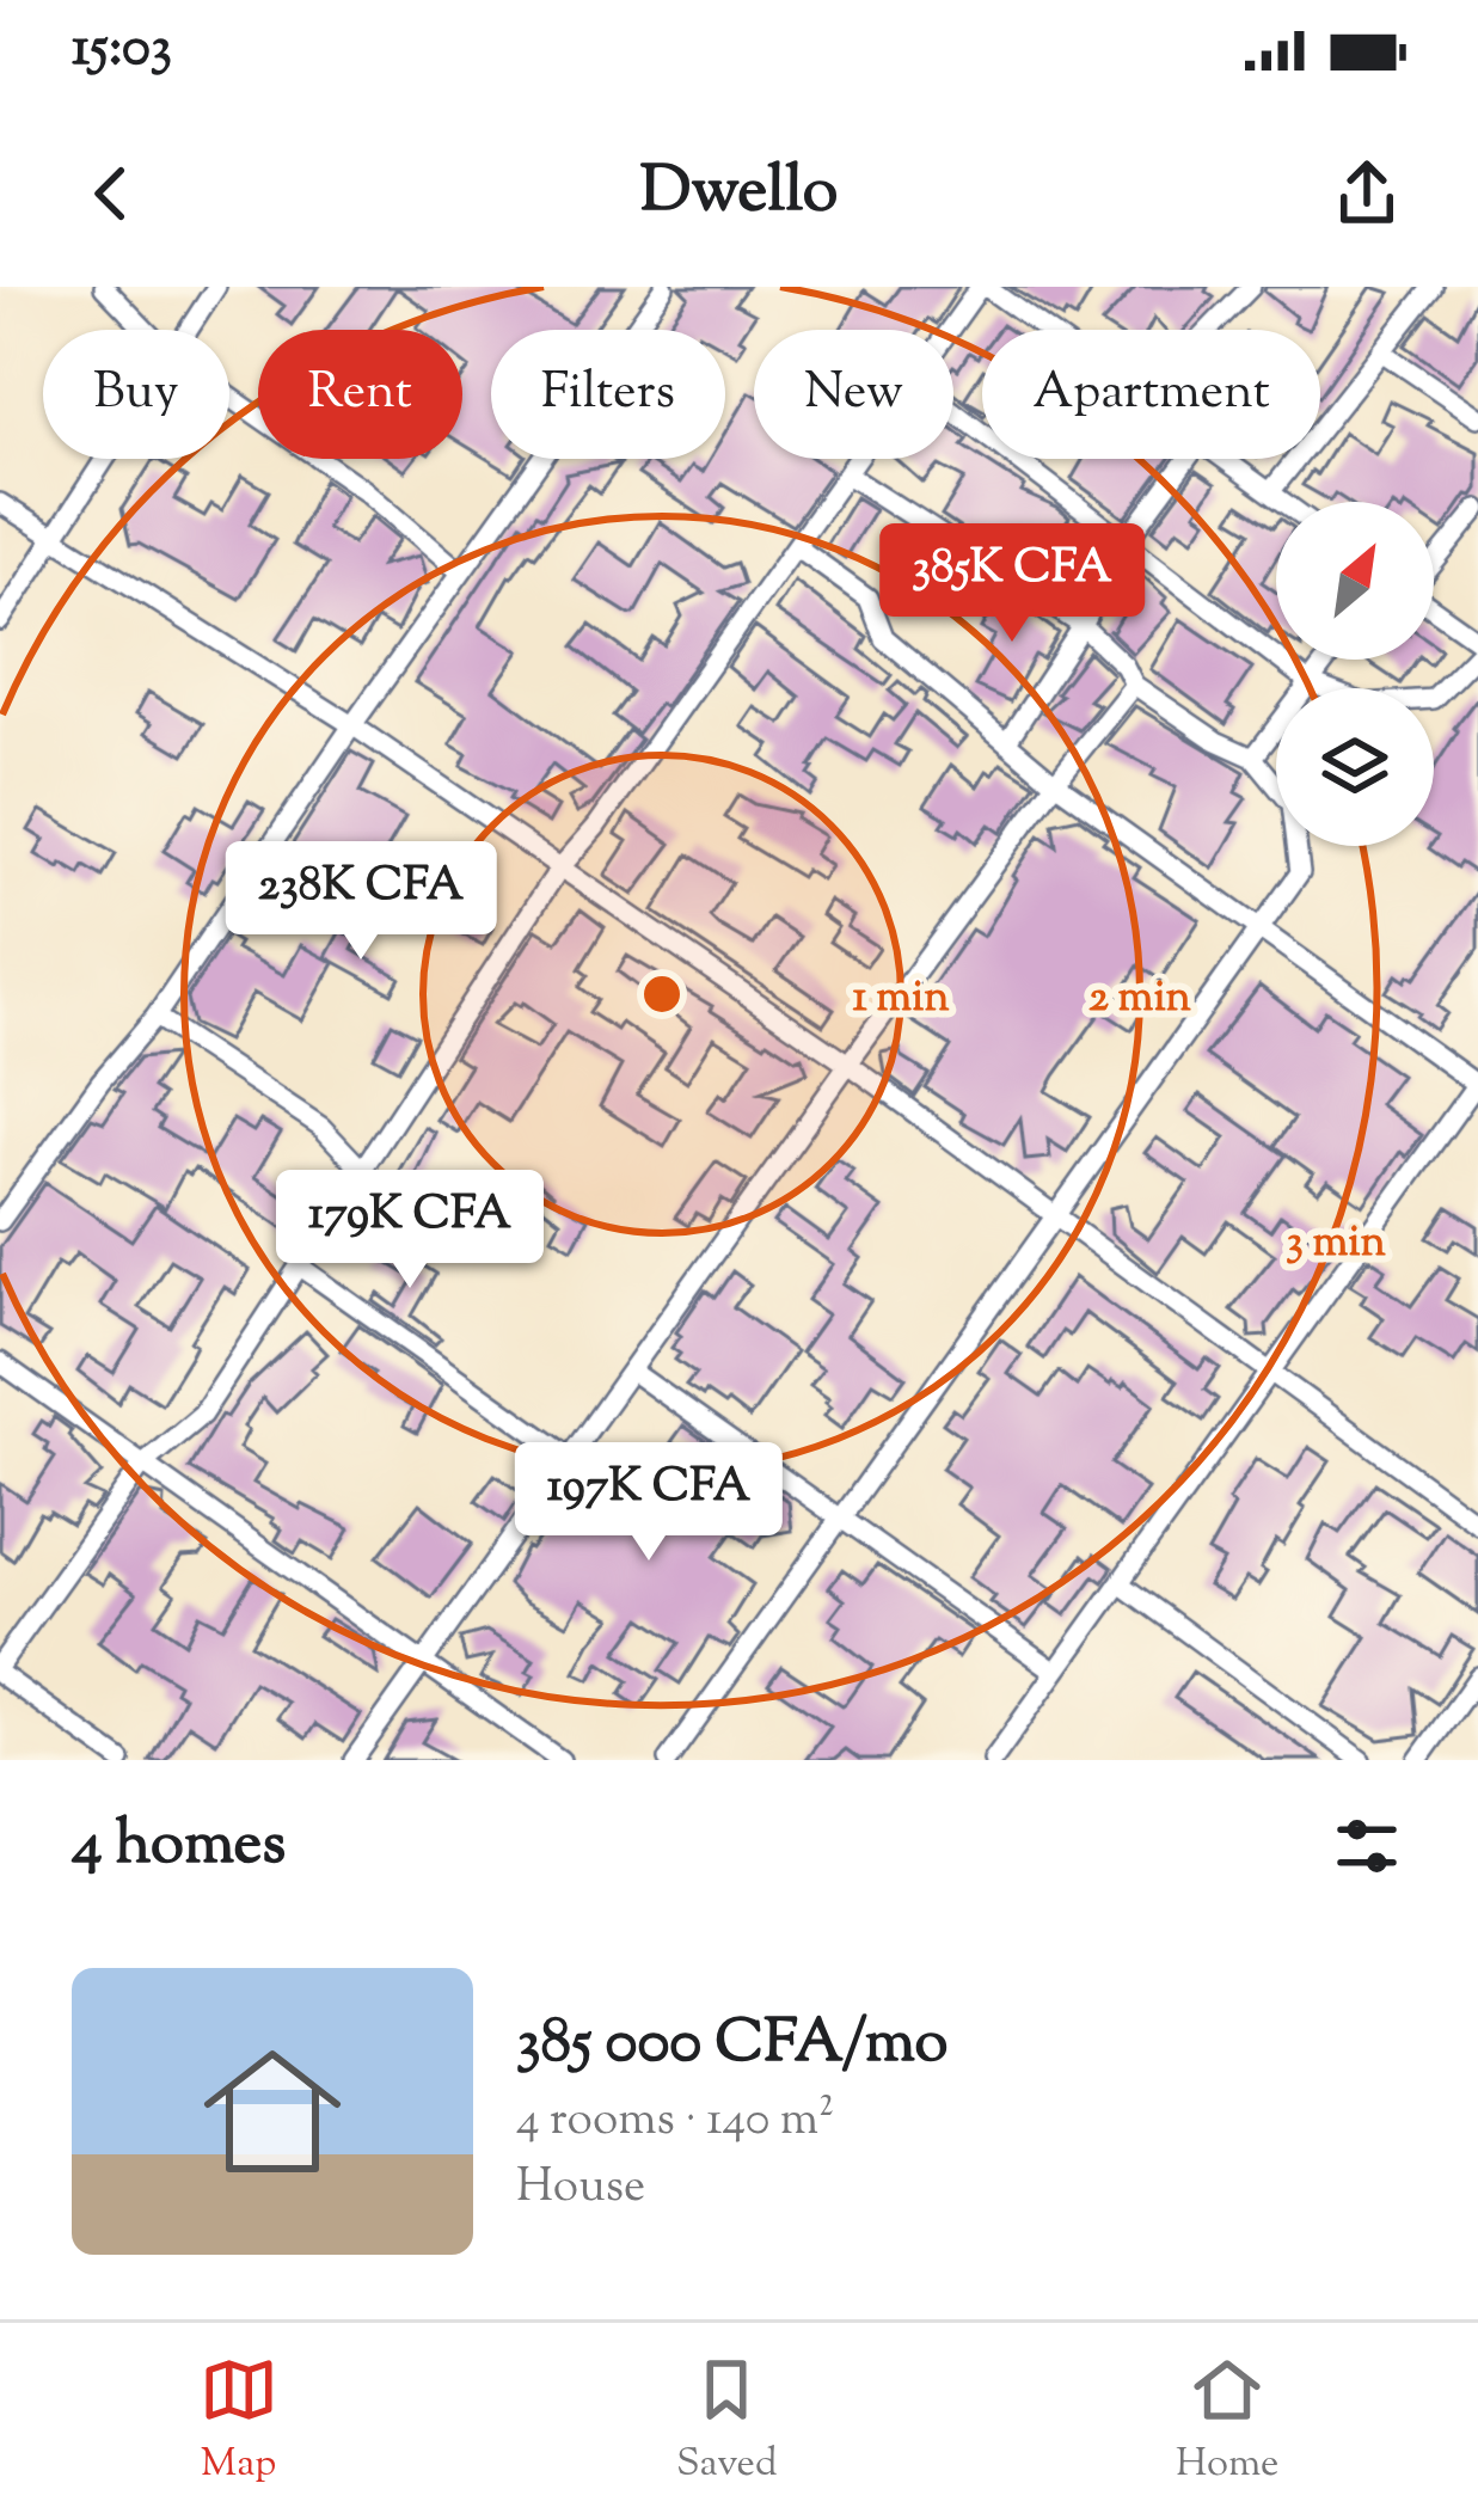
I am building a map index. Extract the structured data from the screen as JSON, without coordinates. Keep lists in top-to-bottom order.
{
  "north": "top right",
  "page": {
    "status": "15:03",
    "header": "Dwello",
    "chip": [
      "Buy",
      "Rent",
      "Filters",
      "New",
      "Apartment"
    ],
    "price": [
      "385K CFA",
      "238K CFA",
      "179K CFA",
      "197K CFA"
    ],
    "heading": "4 homes",
    "list": [
      {
        "name": "385 000 CFA/mo",
        "note": "4 rooms · 140 m² · House"
      }
    ],
    "tabs": ["Map", "Saved", "Home"]
  },
  "rings": ["1 min", "2 min", "3 min"]
}
